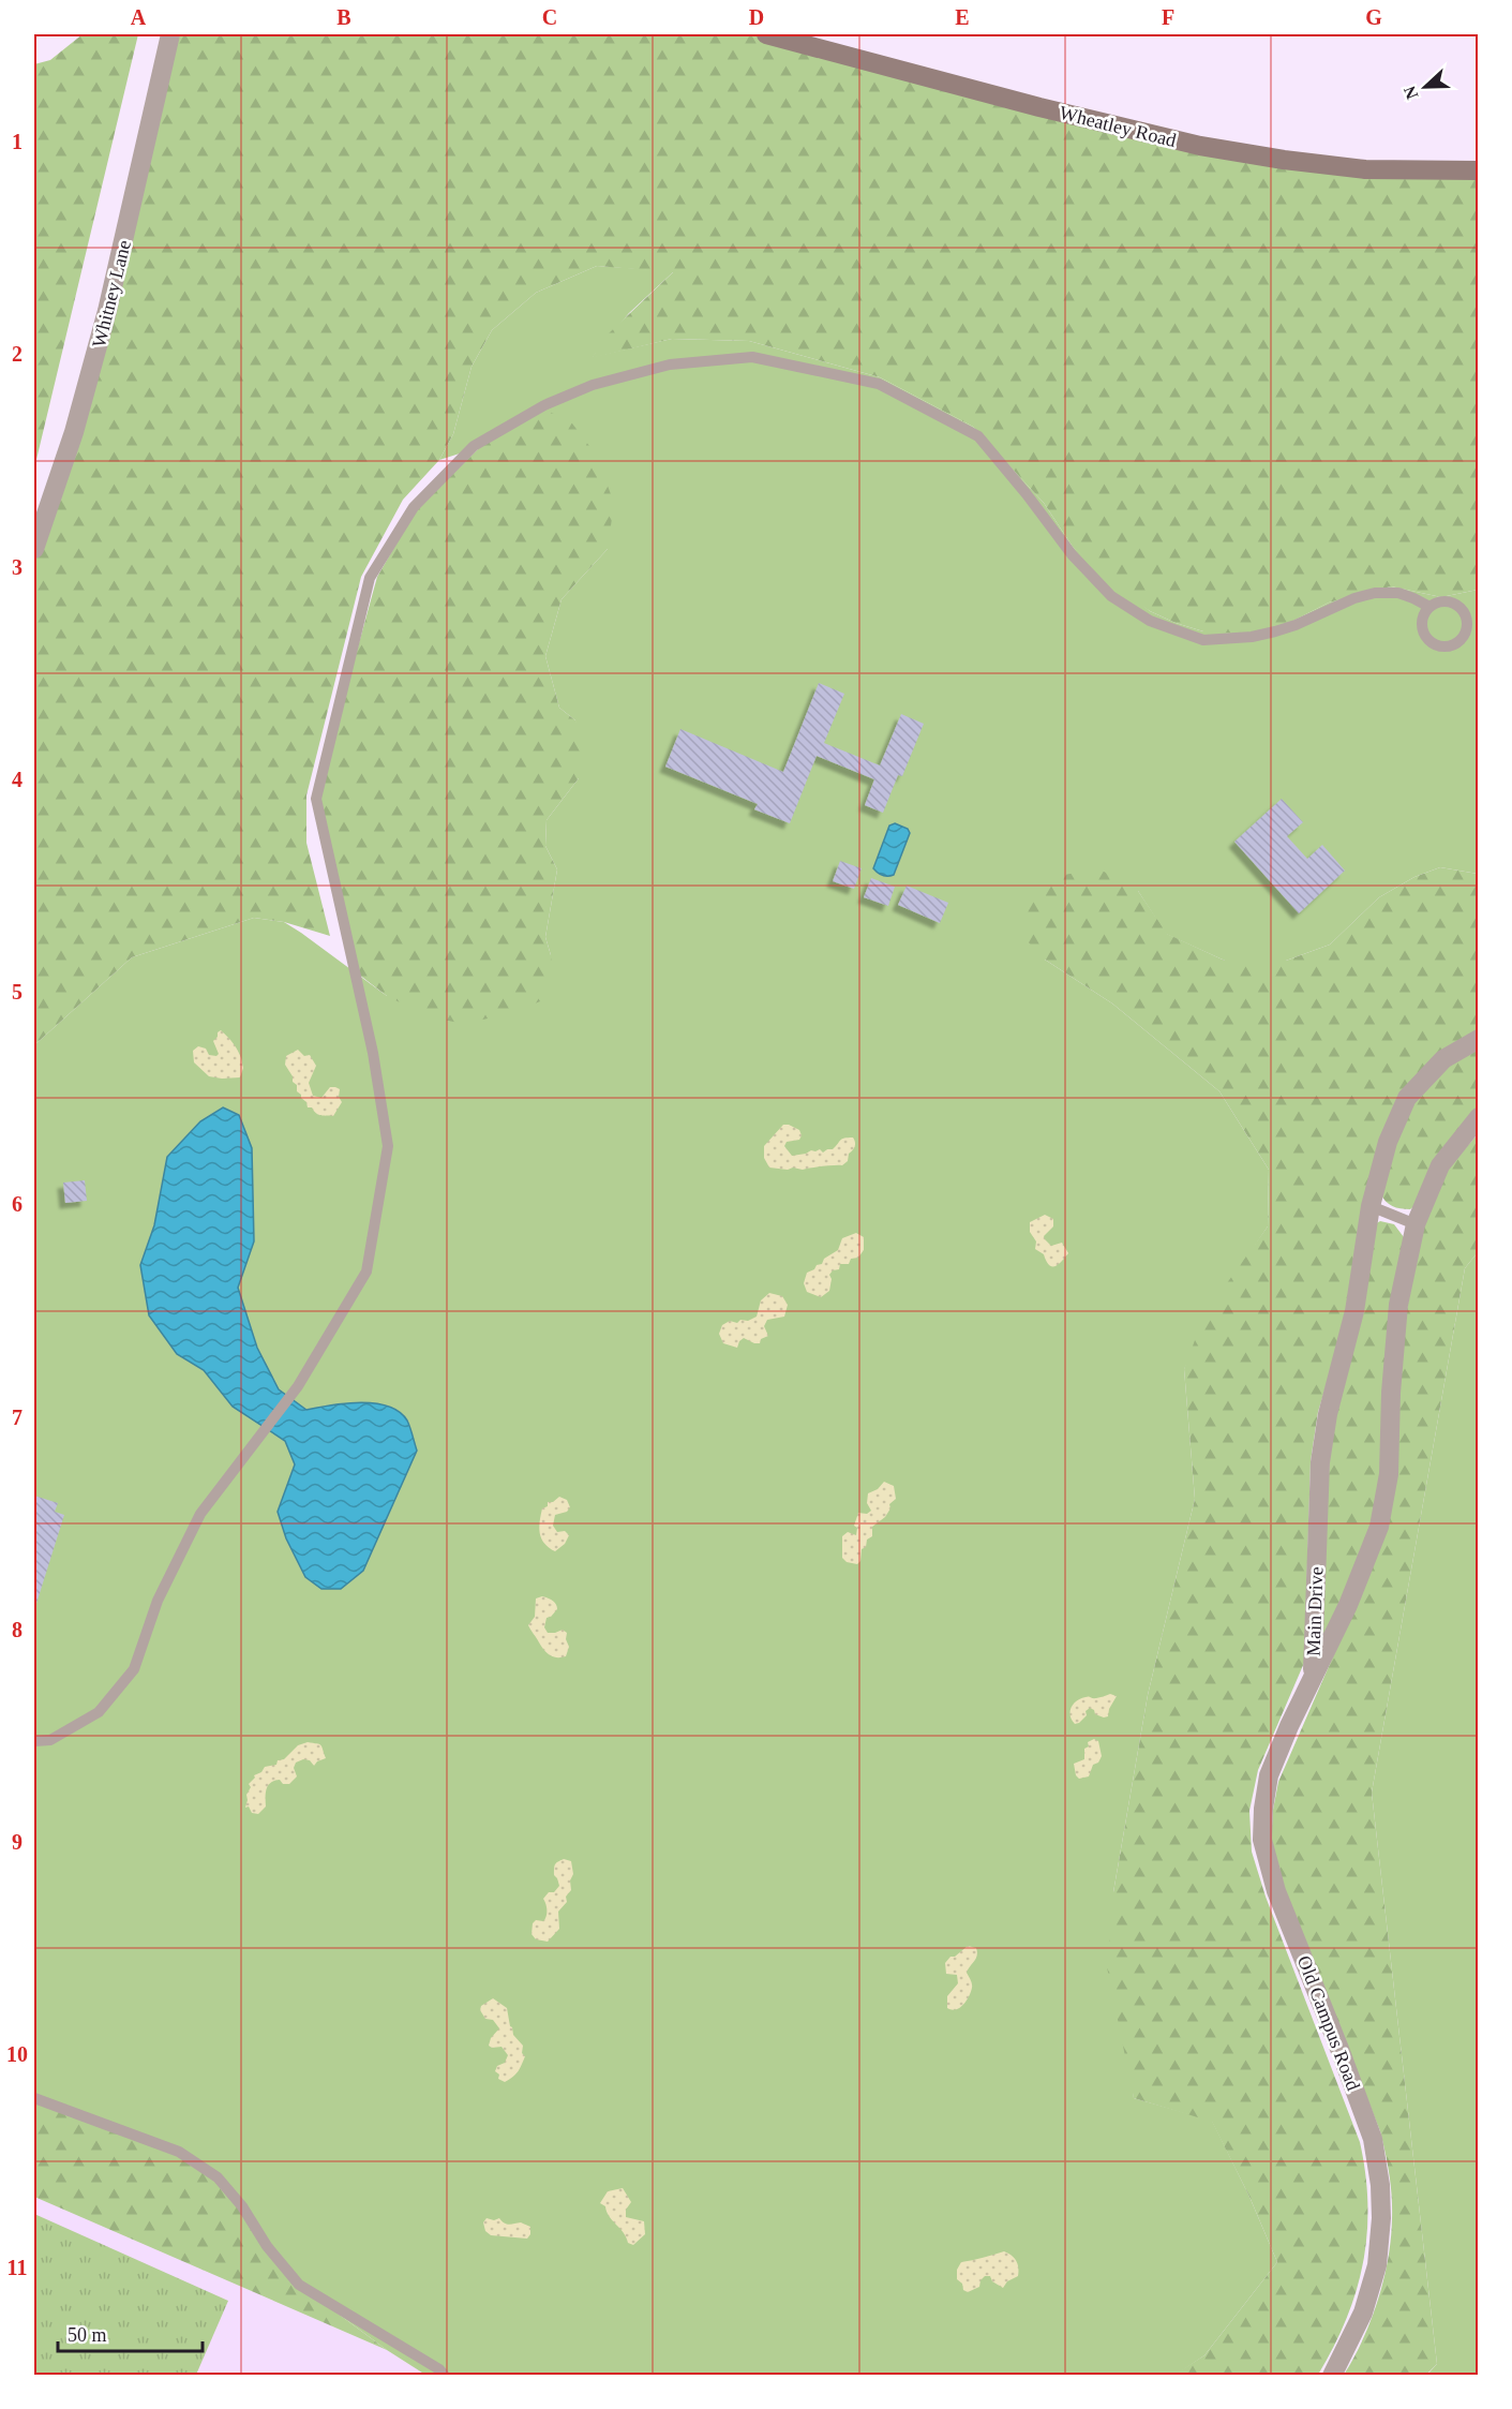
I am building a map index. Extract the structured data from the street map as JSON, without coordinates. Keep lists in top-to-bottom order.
{
  "streets": {
    "main road": ["Wheatley Road"],
    "street": ["Whitney Lane", "Main Drive", "Old Campus Road"]
  },
  "crossings": [
    ["Main Drive", "Old Campus Road"]
  ],
  "scale_bar": "50 m",
  "north": "left",
  "grid": {
    "columns": [
      "A",
      "B",
      "C",
      "D",
      "E",
      "F",
      "G"
    ],
    "rows": [
      "1",
      "2",
      "3",
      "4",
      "5",
      "6",
      "7",
      "8",
      "9",
      "10",
      "11"
    ]
  }
}
